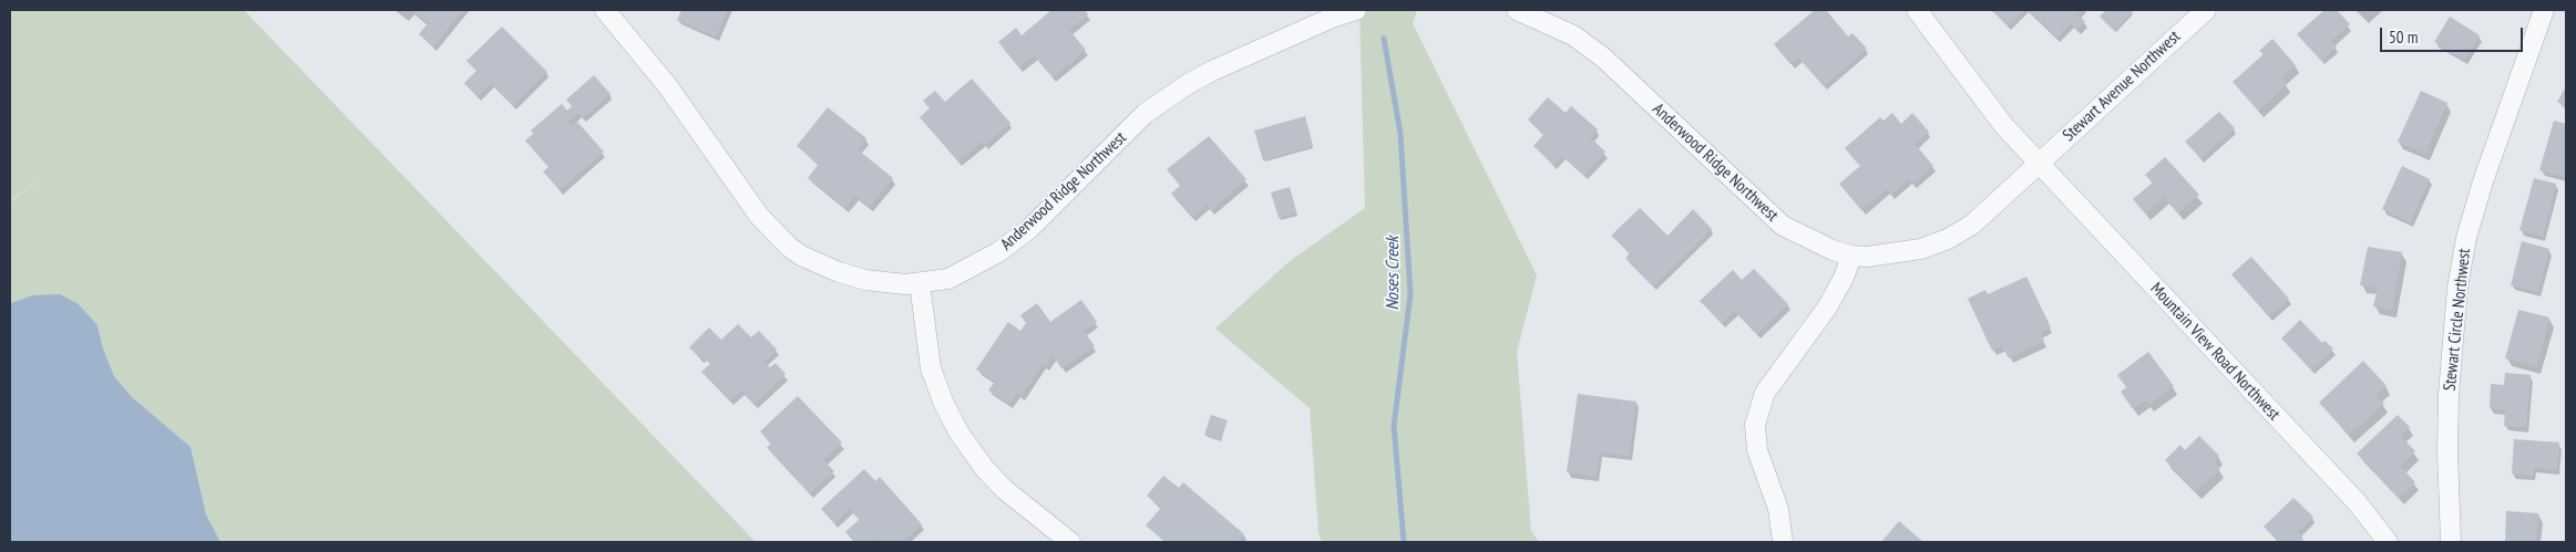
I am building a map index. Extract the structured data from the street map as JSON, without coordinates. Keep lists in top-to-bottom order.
{
  "streets": {
    "street": [
      "Stewart Avenue Northwest",
      "Anderwood Ridge Northwest",
      "Stewart Circle Northwest",
      "Mountain View Road Northwest"
    ]
  },
  "crossings": [
    ["Stewart Avenue Northwest", "Anderwood Ridge Northwest"],
    ["Stewart Avenue Northwest", "Mountain View Road Northwest"],
    ["Anderwood Ridge Northwest", "Mountain View Road Northwest"]
  ],
  "water": ["Noses Creek"],
  "scale_bar": "50 m"
}
